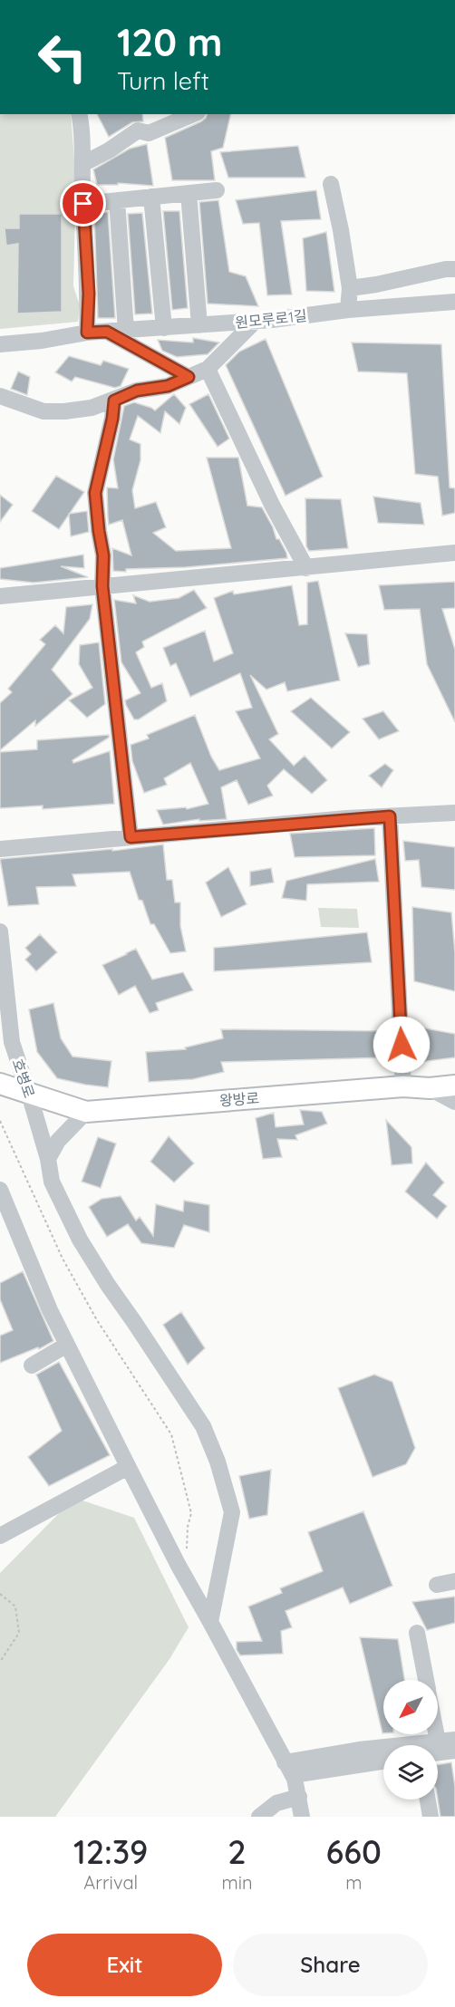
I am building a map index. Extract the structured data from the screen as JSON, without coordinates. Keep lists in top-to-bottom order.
{
  "streets": {
    "main road": ["왕방로"],
    "street": ["원모루로1길", "호병로"]
  },
  "crossings": [
    ["호병로", "왕방로"]
  ],
  "north": "bottom left",
  "page": {
    "turn": ["120 m", "Turn left"],
    "eta": [
      "12:39",
      "Arrival",
      "2",
      "min",
      "660",
      "m"
    ],
    "buttons": ["Exit", "Share"]
  }
}
